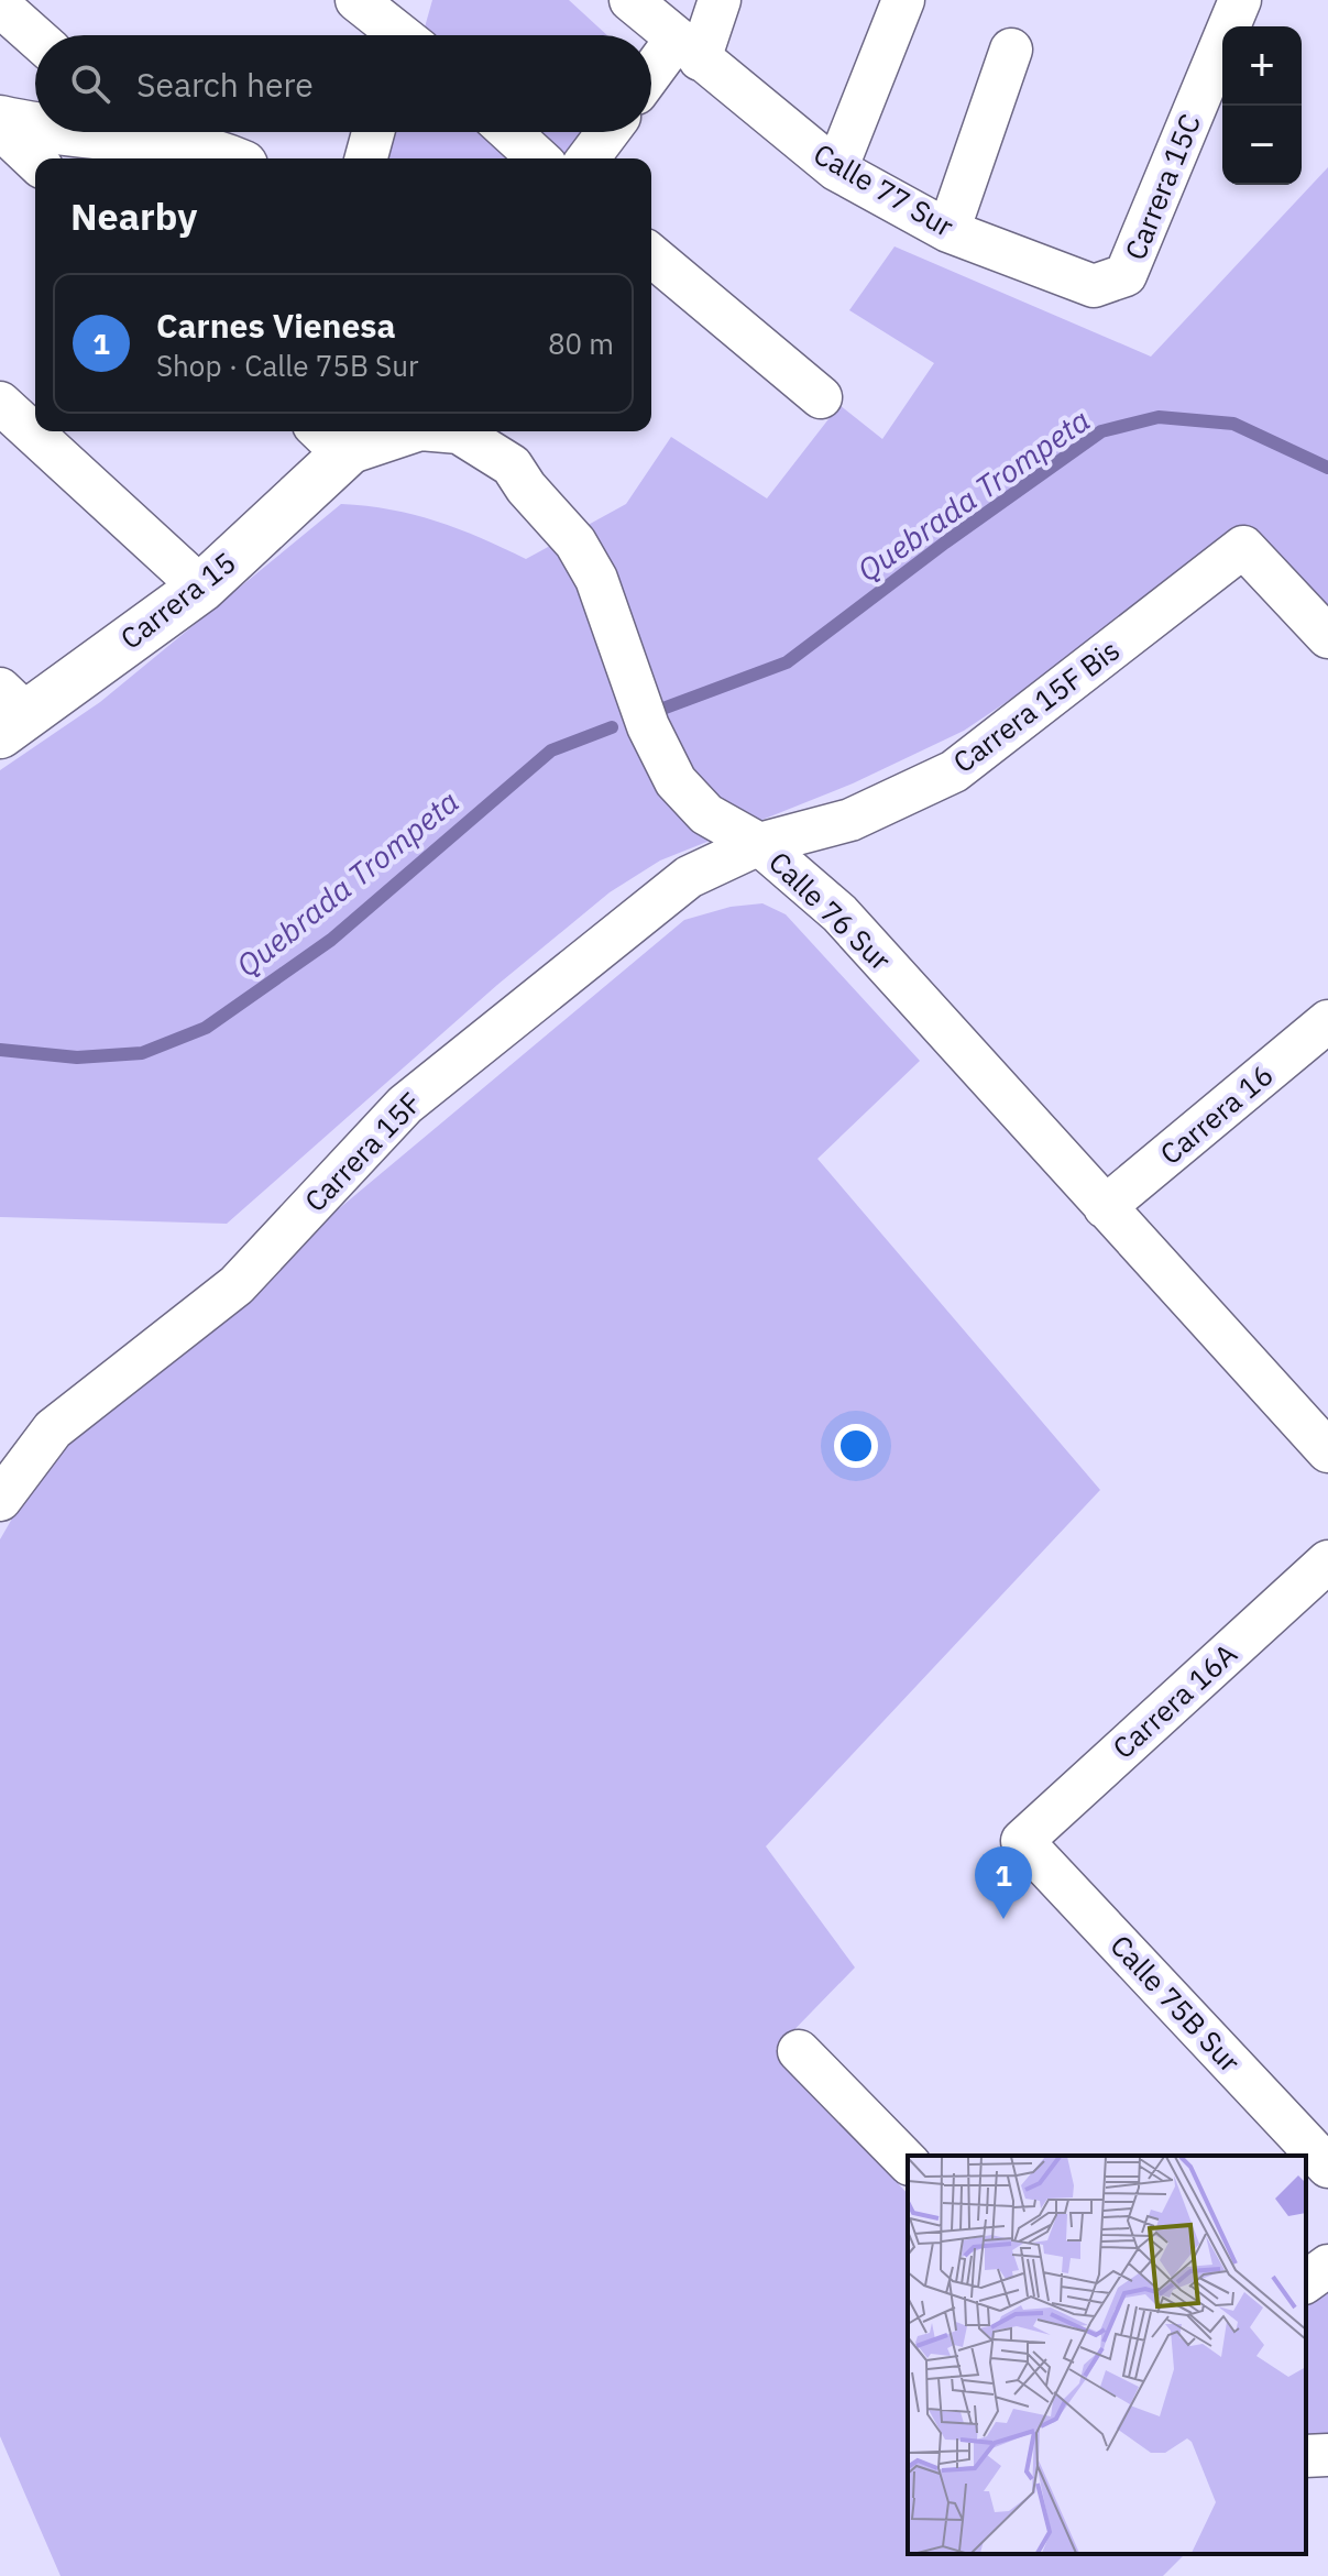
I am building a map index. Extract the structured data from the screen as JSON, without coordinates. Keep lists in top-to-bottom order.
{
  "streets": {
    "street": [
      "Carrera 15C",
      "Calle 77 Sur",
      "Carrera 15",
      "Carrera 15F Bis",
      "Calle 76 Sur",
      "Carrera 16",
      "Carrera 15F",
      "Carrera 16A",
      "Calle 75B Sur"
    ]
  },
  "crossings": [
    ["Carrera 15C", "Calle 77 Sur"],
    ["Carrera 15", "Calle 76 Sur"],
    ["Carrera 15F Bis", "Calle 76 Sur"],
    ["Carrera 15F Bis", "Carrera 15F"],
    ["Calle 76 Sur", "Carrera 16"],
    ["Calle 76 Sur", "Carrera 15F"],
    ["Carrera 16A", "Calle 75B Sur"]
  ],
  "water": ["Quebrada Trompeta"],
  "page": {
    "map_buttons": ["+", "−"],
    "search": "Search here",
    "heading": "Nearby",
    "list": [
      {
        "mark": "1",
        "name": "Carnes Vienesa",
        "note": "Shop · Calle 75B Sur",
        "value": "80 m"
      }
    ],
    "pins": "1"
  }
}
